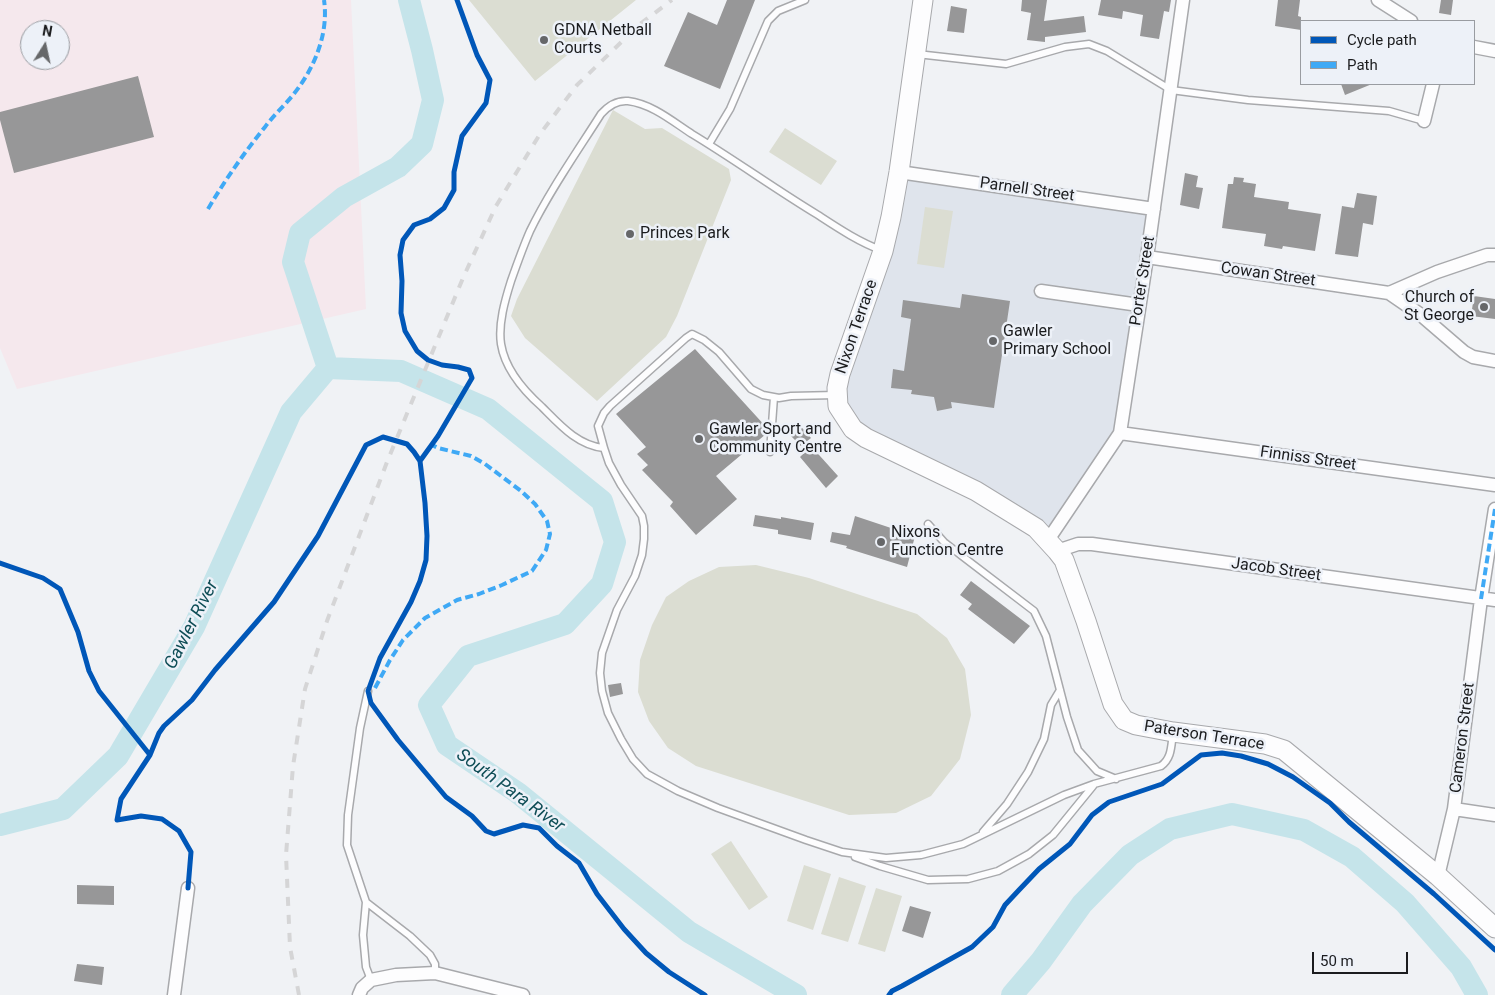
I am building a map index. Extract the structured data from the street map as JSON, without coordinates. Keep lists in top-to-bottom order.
{
  "streets": {
    "street": [
      "Parnell Street",
      "Cowan Street",
      "Porter Street",
      "Nixon Terrace",
      "Finniss Street",
      "Jacob Street",
      "Paterson Terrace",
      "Cameron Street"
    ]
  },
  "crossings": [
    ["Parnell Street", "Porter Street"],
    ["Parnell Street", "Nixon Terrace"],
    ["Cowan Street", "Porter Street"],
    ["Porter Street", "Nixon Terrace"],
    ["Porter Street", "Finniss Street"],
    ["Porter Street", "Jacob Street"],
    ["Porter Street", "Paterson Terrace"],
    ["Nixon Terrace", "Jacob Street"],
    ["Nixon Terrace", "Paterson Terrace"],
    ["Jacob Street", "Paterson Terrace"],
    ["Jacob Street", "Cameron Street"],
    ["Paterson Terrace", "Cameron Street"]
  ],
  "water": ["Gawler River", "South Para River"],
  "places": [
    "GDNA Netball Courts",
    "Princes Park",
    "Church of St George",
    "Gawler Primary School",
    "Gawler Sport and Community Centre",
    "Nixons Function Centre"
  ],
  "legend": ["Cycle path", "Path"],
  "scale_bar": "50 m",
  "north": "top"
}
